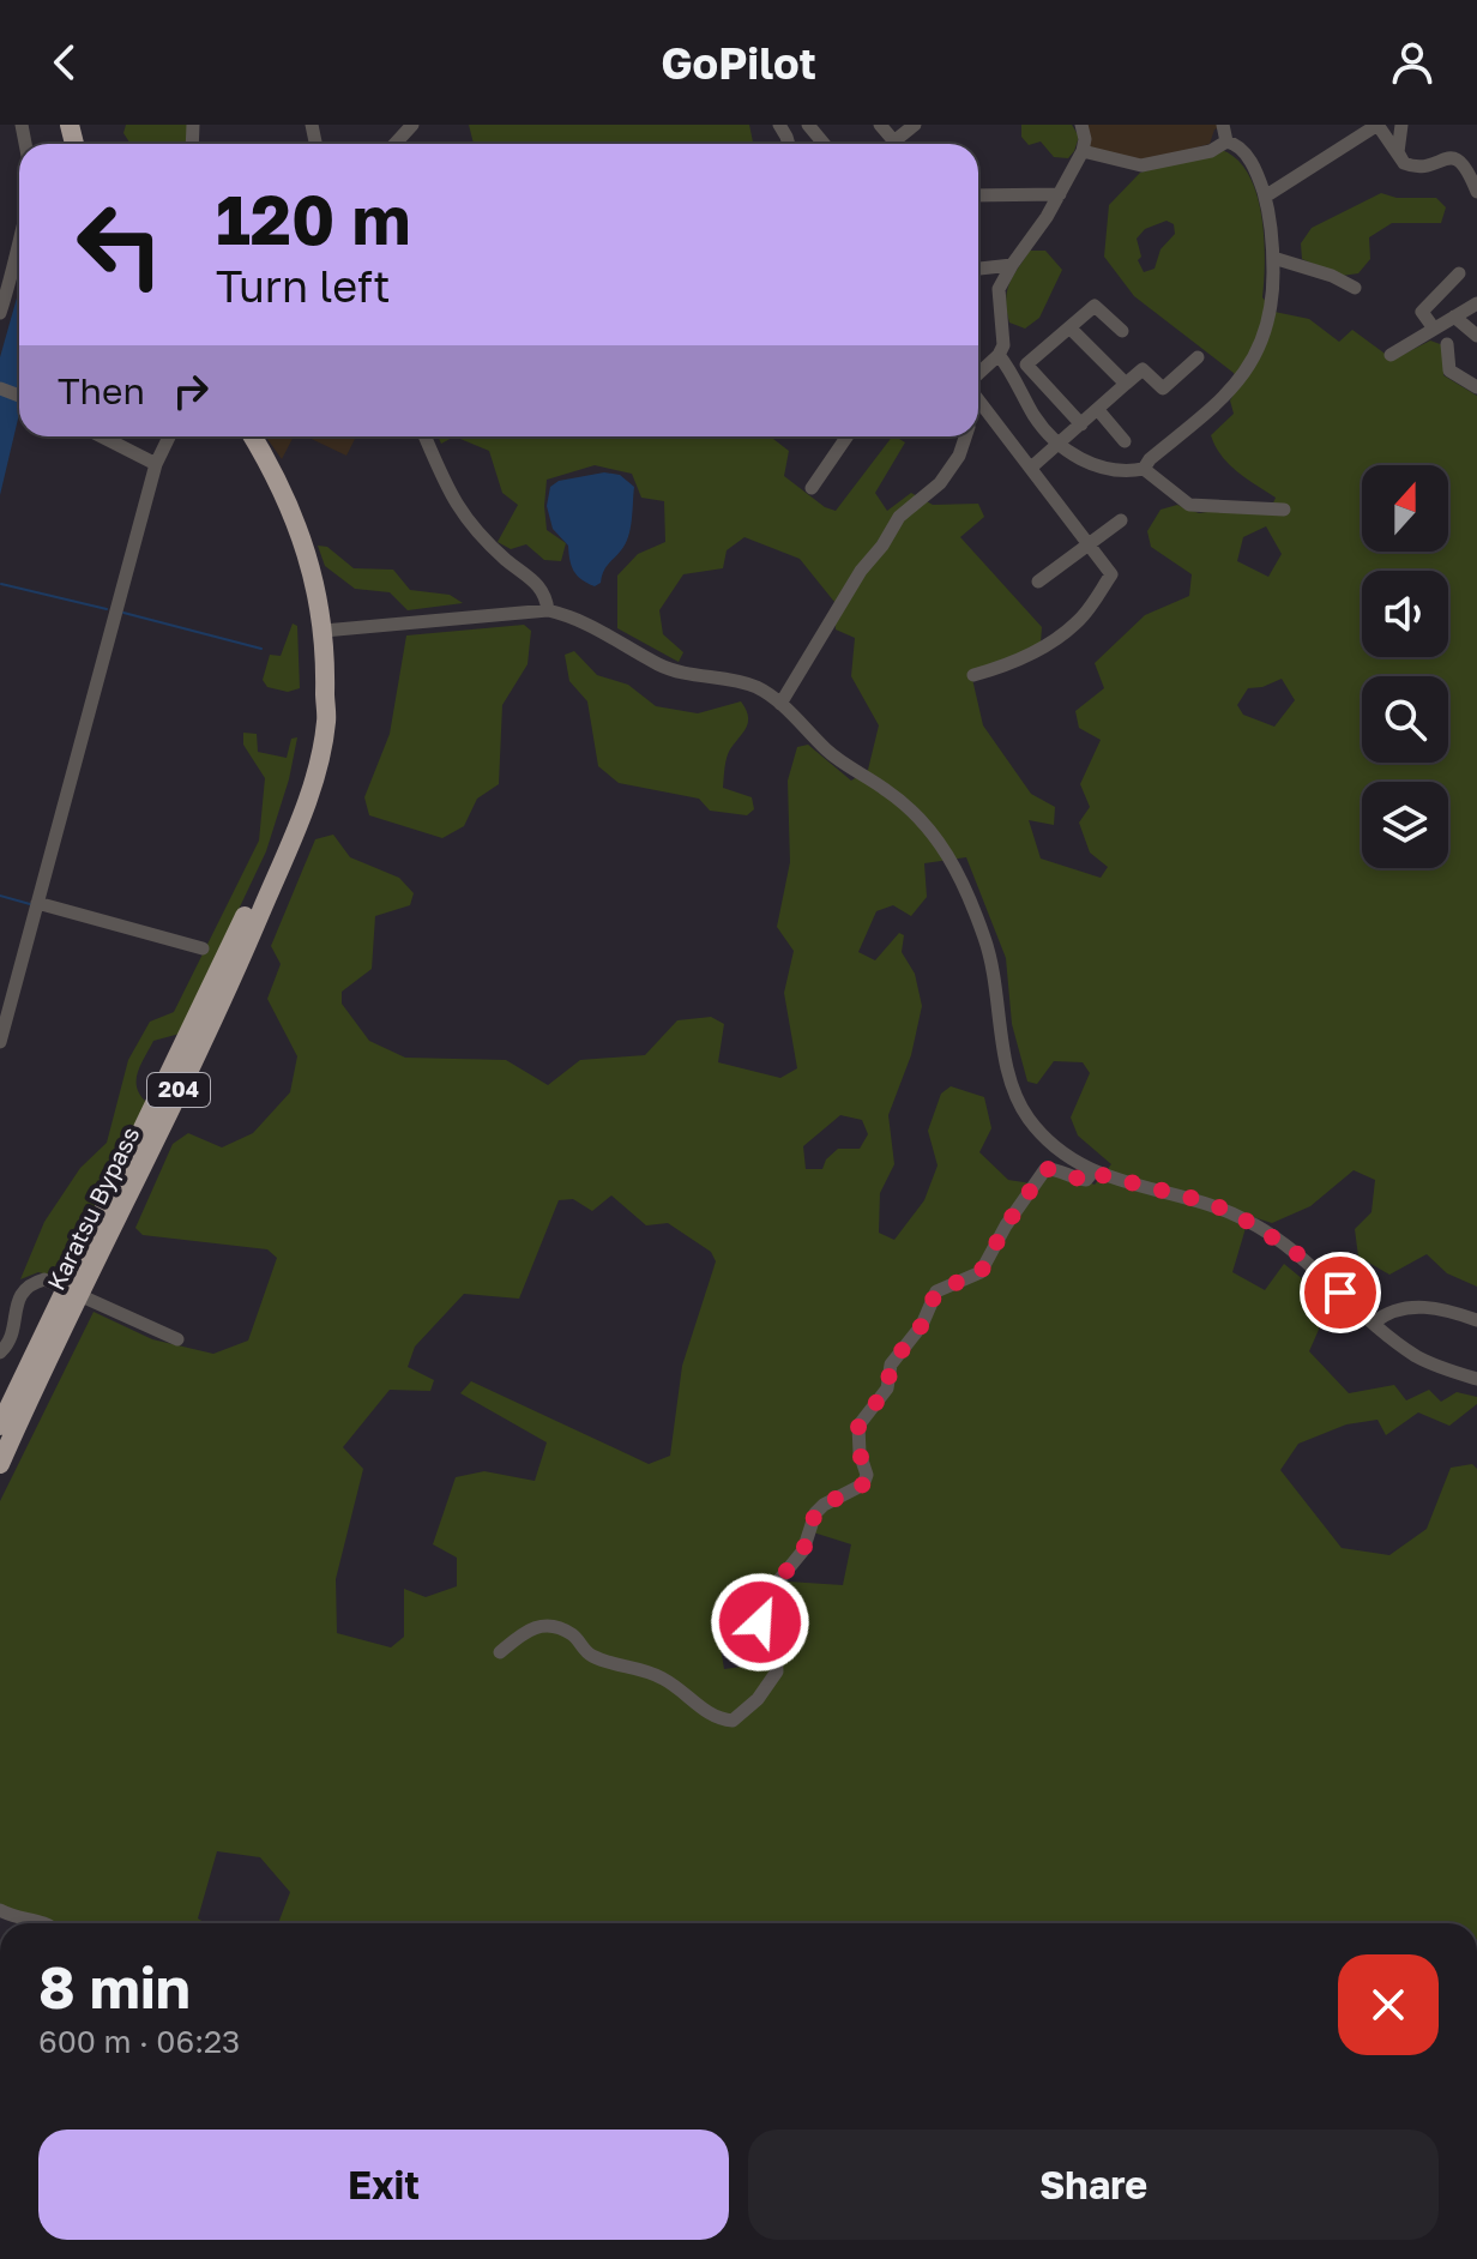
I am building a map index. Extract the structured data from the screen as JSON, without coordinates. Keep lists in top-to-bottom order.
{
  "streets": {
    "highway": ["204", "Karatsu Bypass"]
  },
  "north": "top",
  "page": {
    "header": "GoPilot",
    "turn": ["120 m", "Turn left"],
    "then": "Then",
    "heading": ["8 min", "600 m · 06:23"],
    "buttons": ["Exit", "Share"]
  }
}
